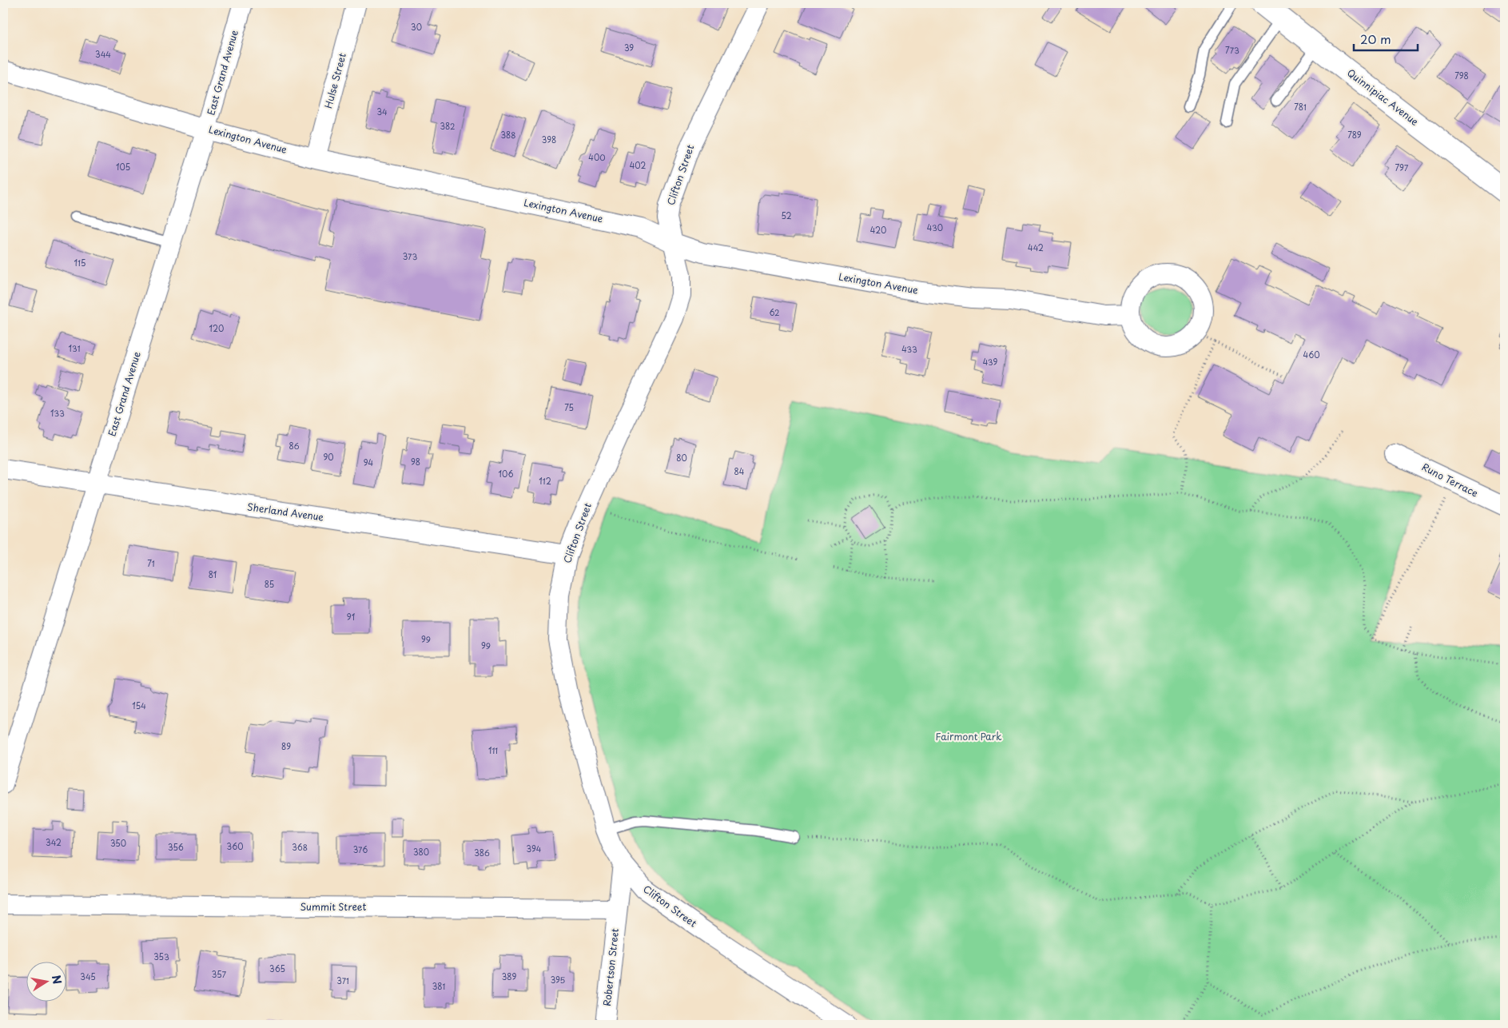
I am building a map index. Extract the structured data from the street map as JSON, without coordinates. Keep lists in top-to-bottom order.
{
  "streets": {
    "main road": ["Quinnipiac Avenue"],
    "street": [
      "East Grand Avenue",
      "Hulse Street",
      "Lexington Avenue",
      "Clifton Street",
      "Runo Terrace",
      "Sherland Avenue",
      "Summit Street",
      "Robertson Street"
    ]
  },
  "crossings": [
    ["East Grand Avenue", "Lexington Avenue"],
    ["East Grand Avenue", "Sherland Avenue"],
    ["Hulse Street", "Lexington Avenue"],
    ["Lexington Avenue", "Clifton Street"],
    ["Clifton Street", "Sherland Avenue"],
    ["Summit Street", "Robertson Street"]
  ],
  "parks": ["Fairmont Park"],
  "house_numbers": [
    "30",
    "39",
    "773",
    "344",
    "798",
    "781",
    "34",
    "382",
    "388",
    "789",
    "398",
    "400",
    "402",
    "105",
    "797",
    "52",
    "430",
    "420",
    "442",
    "373",
    "115",
    "62",
    "120",
    "131",
    "433",
    "460",
    "439",
    "75",
    "133",
    "86",
    "90",
    "80",
    "98",
    "94",
    "84",
    "106",
    "112",
    "71",
    "81",
    "85",
    "91",
    "99",
    "99",
    "154",
    "89",
    "111",
    "342",
    "350",
    "360",
    "356",
    "368",
    "394",
    "376",
    "380",
    "386",
    "353",
    "365",
    "357",
    "345",
    "389",
    "395",
    "371",
    "381"
  ],
  "scale_bar": "20 m",
  "north": "right"
}
